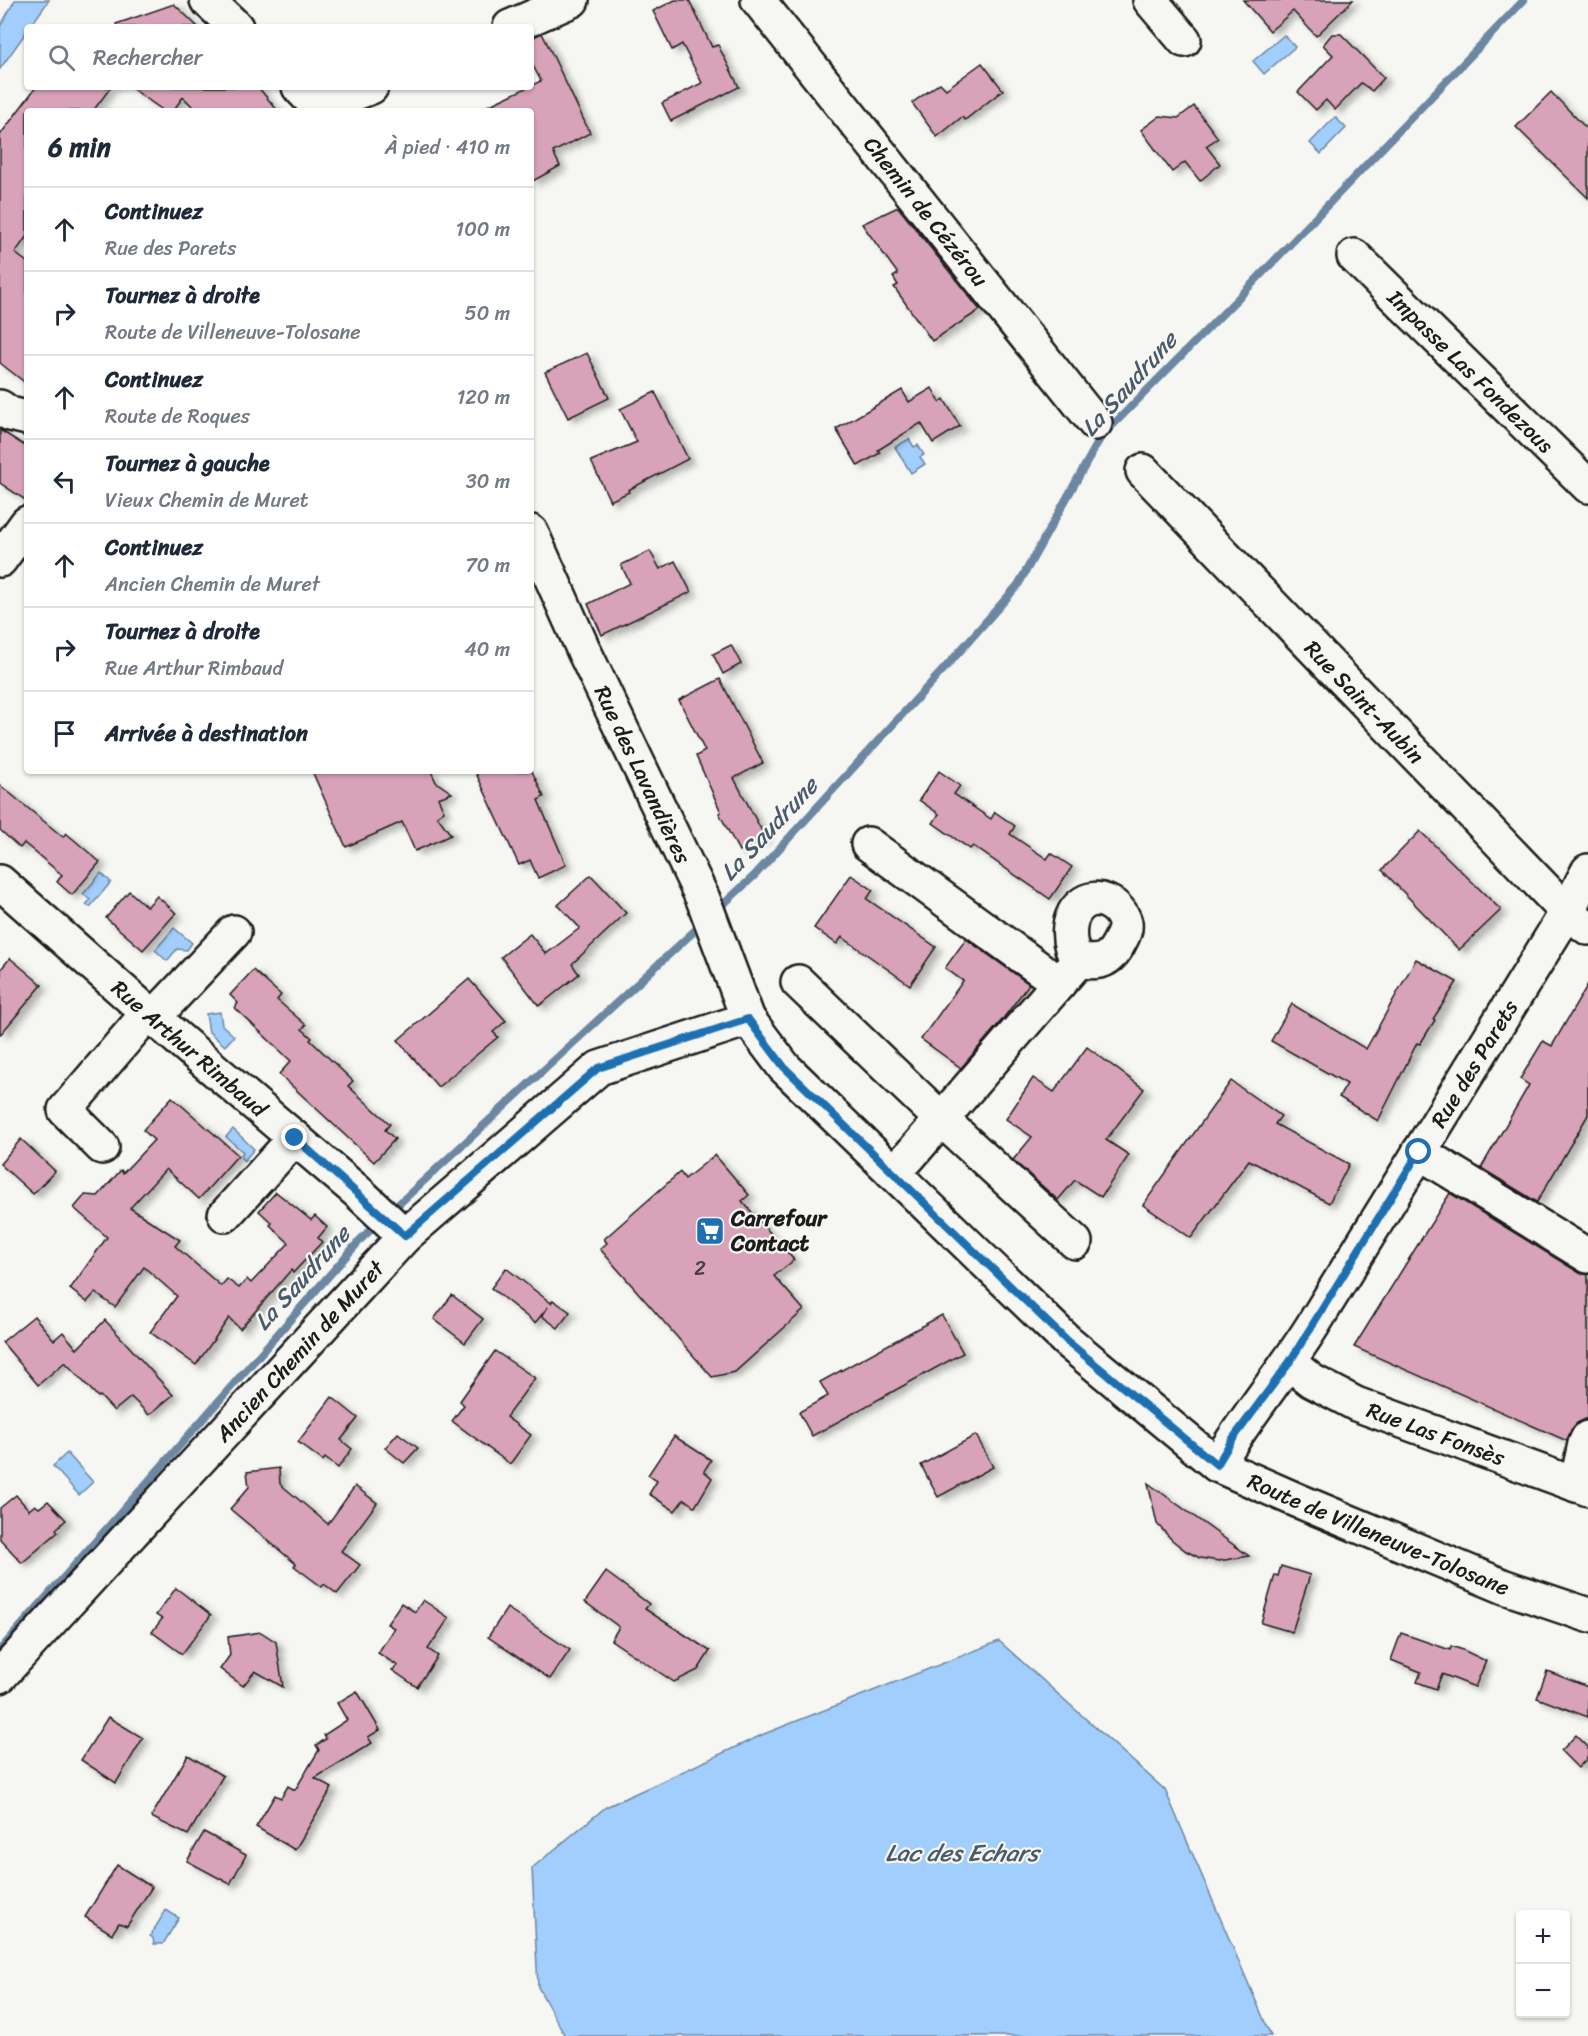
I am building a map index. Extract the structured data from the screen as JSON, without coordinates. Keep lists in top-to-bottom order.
{
  "streets": {
    "street": [
      "Chemin de Cézérou",
      "Impasse Las Fondezous",
      "Rue Saint-Aubin",
      "Rue des Lavandières",
      "Rue Arthur Rimbaud",
      "Rue des Parets",
      "Ancien Chemin de Muret",
      "Rue Las Fonsès",
      "Route de Villeneuve-Tolosane"
    ]
  },
  "crossings": [
    ["Rue Saint-Aubin", "Rue des Parets"],
    ["Rue des Lavandières", "Ancien Chemin de Muret"],
    ["Rue des Lavandières", "Route de Villeneuve-Tolosane"],
    ["Rue Arthur Rimbaud", "Ancien Chemin de Muret"],
    ["Rue des Parets", "Rue Las Fonsès"],
    ["Rue des Parets", "Route de Villeneuve-Tolosane"]
  ],
  "water": ["La Saudrune", "Lac des Echars"],
  "places": {
    "supermarket": ["Carrefour Contact"]
  },
  "house_numbers": ["2"],
  "page": {
    "search": "Rechercher",
    "heading": ["6 min", "À pied · 410 m"],
    "list": [
      ["Continuez", "Rue des Parets", "100 m"],
      ["Tournez à droite", "Route de Villeneuve-Tolosane", "50 m"],
      ["Continuez", "Route de Roques", "120 m"],
      ["Tournez à gauche", "Vieux Chemin de Muret", "30 m"],
      ["Continuez", "Ancien Chemin de Muret", "70 m"],
      ["Tournez à droite", "Rue Arthur Rimbaud", "40 m"],
      "Arrivée à destination"
    ],
    "map_buttons": ["+", "−"]
  }
}
